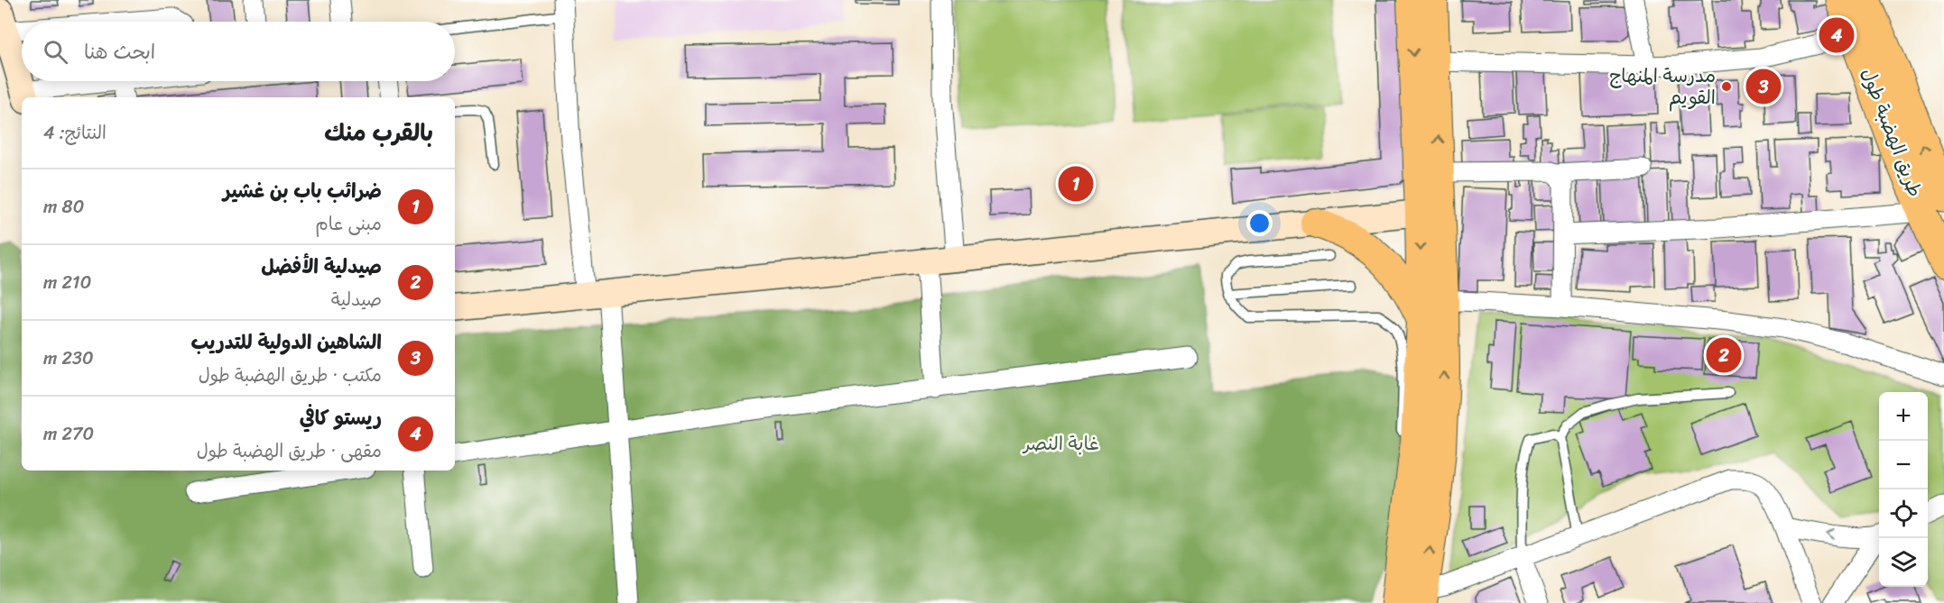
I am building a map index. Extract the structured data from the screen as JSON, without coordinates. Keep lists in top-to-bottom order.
{
  "streets": {
    "highway": ["طريق الهضبة طول"]
  },
  "parks": ["غابة النصر"],
  "places": ["مدرسة المنهاج القويم"],
  "page": {
    "pins": [
      "4",
      "3",
      "1",
      "2"
    ],
    "search": "ابحث هنا",
    "heading": ["بالقرب منك", "النتائج: 4"],
    "list": [
      {
        "mark": "1",
        "name": "ضرائب باب بن غشير",
        "note": "مبنى عام",
        "value": "80 m"
      },
      {
        "mark": "2",
        "name": "صيدلية الأفضل",
        "note": "صيدلية",
        "value": "210 m"
      },
      {
        "mark": "3",
        "name": "الشاهين الدولية للتدريب",
        "note": "مكتب · طريق الهضبة طول",
        "value": "230 m"
      },
      {
        "mark": "4",
        "name": "ريستو كافي",
        "note": "مقهى · طريق الهضبة طول",
        "value": "270 m"
      }
    ],
    "map_buttons": ["+", "−"]
  }
}
